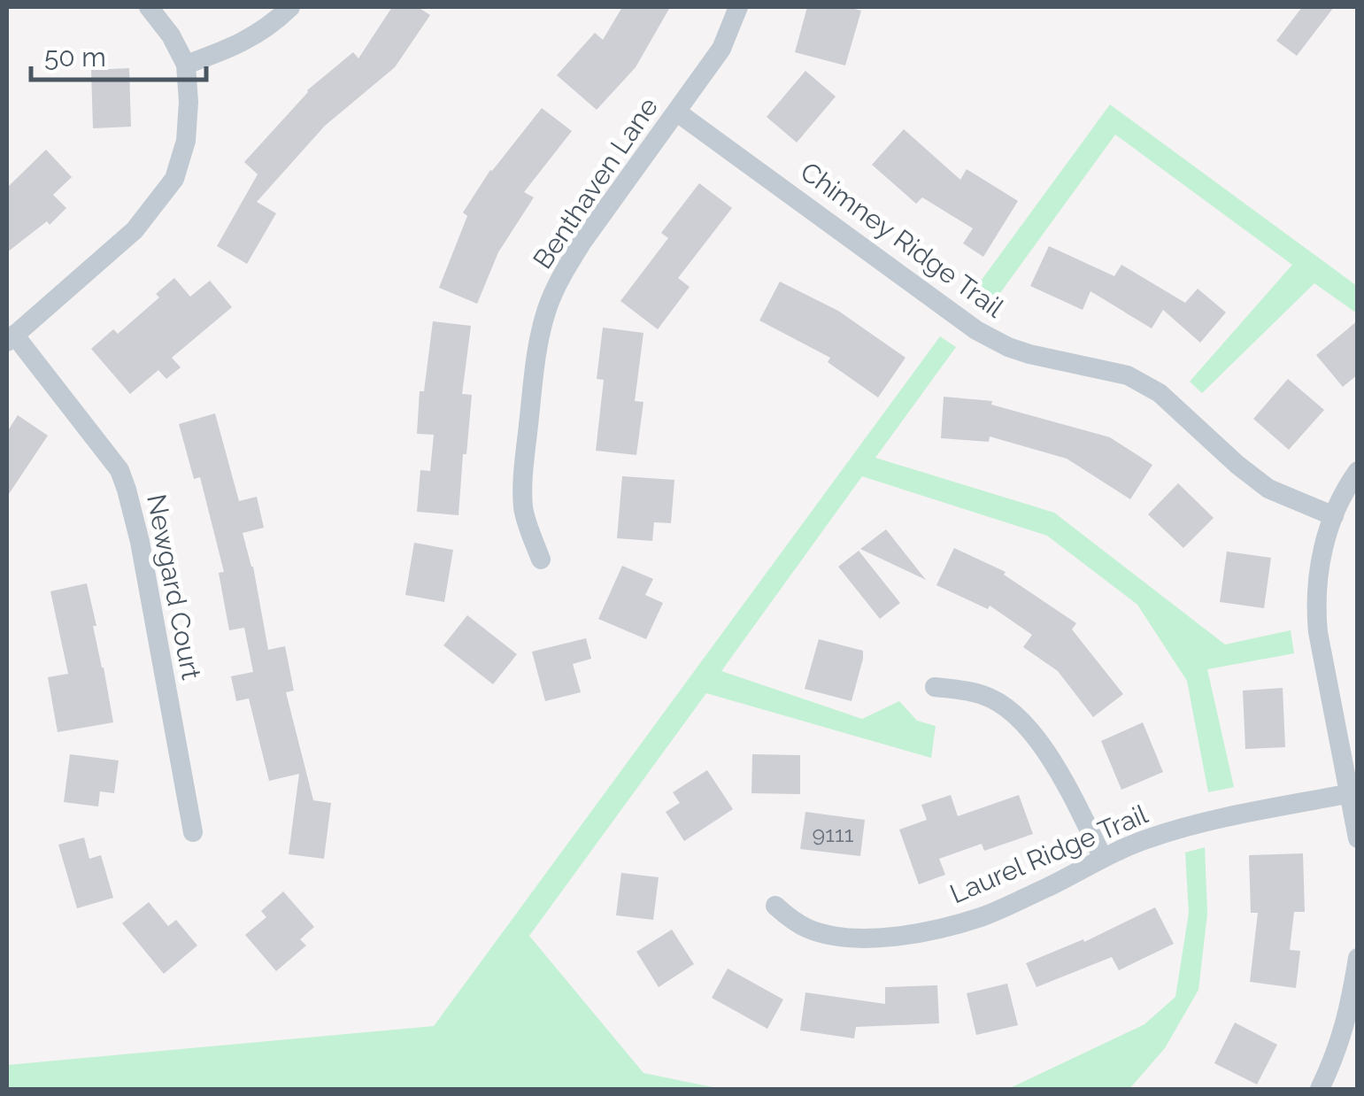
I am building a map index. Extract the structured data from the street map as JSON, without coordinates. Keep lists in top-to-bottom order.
{
  "streets": {
    "street": [
      "Benthaven Lane",
      "Chimney Ridge Trail",
      "Newgard Court",
      "Laurel Ridge Trail"
    ]
  },
  "crossings": [
    ["Benthaven Lane", "Chimney Ridge Trail"]
  ],
  "house_numbers": ["9111"],
  "scale_bar": "50 m"
}
